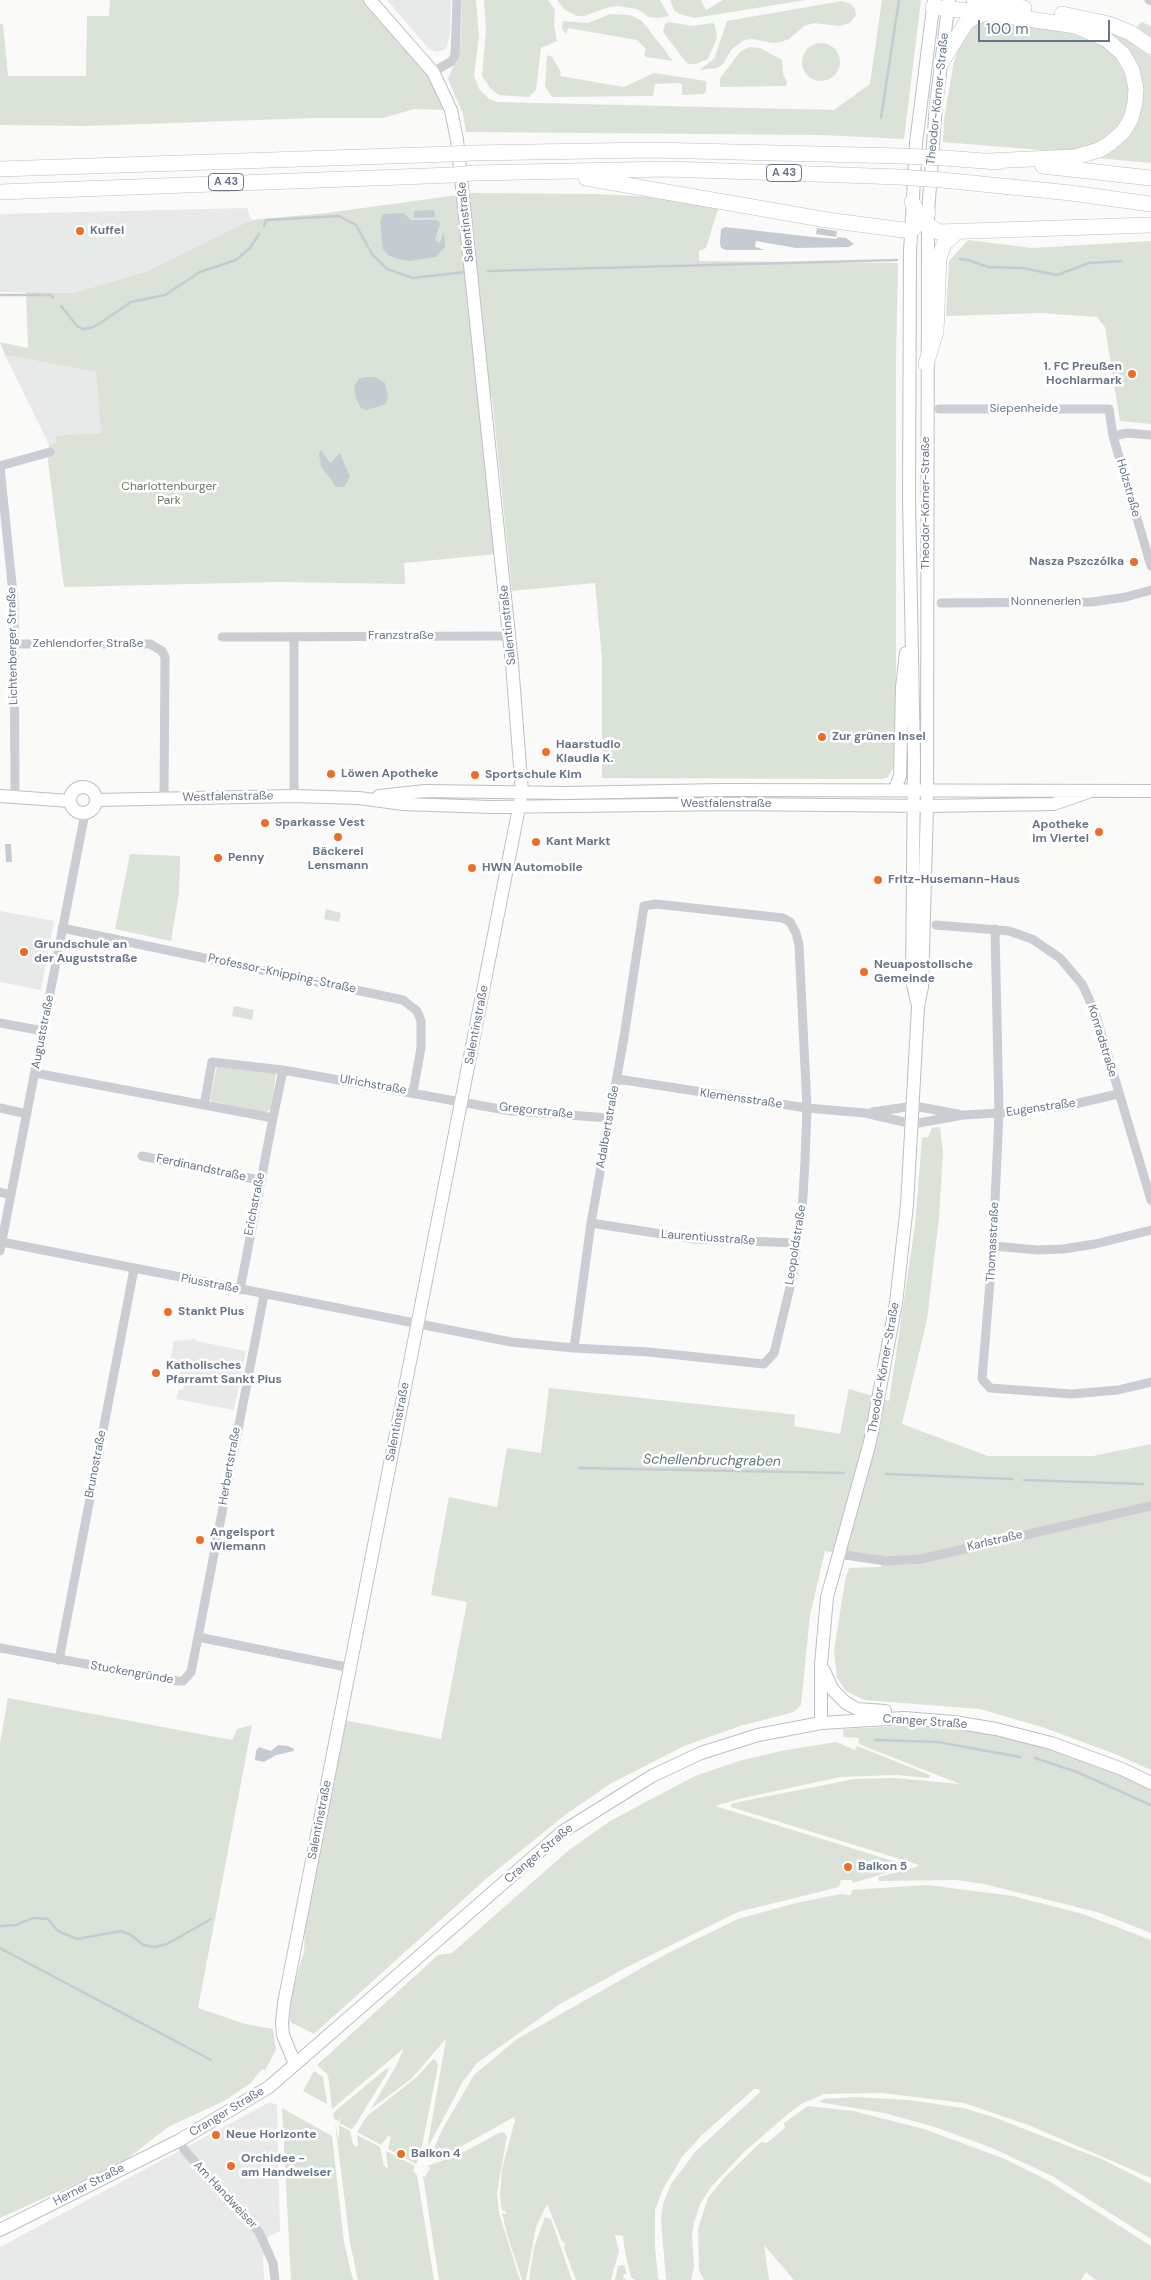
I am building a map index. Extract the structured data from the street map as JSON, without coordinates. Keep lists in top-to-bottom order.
{
  "streets": {
    "highway": ["A 43"],
    "main road": [
      "Theodor-Körner-Straße",
      "Salentinstraße",
      "Westfalenstraße",
      "Cranger Straße",
      "Herner Straße"
    ],
    "street": [
      "Siepenheide",
      "Holzstraße",
      "Nonnenerlen",
      "Franzstraße",
      "Zehlendorfer Straße",
      "Lichtenberger Straße",
      "Professor-Knipping-Straße",
      "Auguststraße",
      "Konradstraße",
      "Ulrichstraße",
      "Klemensstraße",
      "Eugenstraße",
      "Gregorstraße",
      "Adalbertstraße",
      "Ferdinandstraße",
      "Erichstraße",
      "Laurentiusstraße",
      "Thomasstraße",
      "Leopoldstraße",
      "Piusstraße",
      "Brunostraße",
      "Herbertstraße",
      "Karlstraße",
      "Stuckengründe",
      "Am Handweiser"
    ]
  },
  "crossings": [
    ["Theodor-Körner-Straße", "Westfalenstraße"],
    ["Theodor-Körner-Straße", "Klemensstraße"],
    ["Theodor-Körner-Straße", "Eugenstraße"],
    ["Theodor-Körner-Straße", "Karlstraße"],
    ["Theodor-Körner-Straße", "Cranger Straße"],
    ["Salentinstraße", "Franzstraße"],
    ["Salentinstraße", "Westfalenstraße"],
    ["Salentinstraße", "Ulrichstraße"],
    ["Salentinstraße", "Gregorstraße"],
    ["Salentinstraße", "Leopoldstraße"],
    ["Salentinstraße", "Piusstraße"],
    ["Salentinstraße", "Cranger Straße"],
    ["Siepenheide", "Holzstraße"],
    ["Zehlendorfer Straße", "Lichtenberger Straße"],
    ["Zehlendorfer Straße", "Westfalenstraße"],
    ["Westfalenstraße", "Auguststraße"],
    ["Professor-Knipping-Straße", "Auguststraße"],
    ["Professor-Knipping-Straße", "Ulrichstraße"],
    ["Auguststraße", "Piusstraße"],
    ["Konradstraße", "Eugenstraße"],
    ["Konradstraße", "Thomasstraße"],
    ["Ulrichstraße", "Gregorstraße"],
    ["Klemensstraße", "Eugenstraße"],
    ["Klemensstraße", "Adalbertstraße"],
    ["Klemensstraße", "Leopoldstraße"],
    ["Eugenstraße", "Thomasstraße"],
    ["Gregorstraße", "Adalbertstraße"],
    ["Adalbertstraße", "Laurentiusstraße"],
    ["Adalbertstraße", "Leopoldstraße"],
    ["Ferdinandstraße", "Erichstraße"],
    ["Erichstraße", "Piusstraße"],
    ["Laurentiusstraße", "Leopoldstraße"],
    ["Leopoldstraße", "Piusstraße"],
    ["Piusstraße", "Brunostraße"],
    ["Piusstraße", "Herbertstraße"],
    ["Brunostraße", "Stuckengründe"],
    ["Herbertstraße", "Stuckengründe"],
    ["Cranger Straße", "Herner Straße"],
    ["Cranger Straße", "Am Handweiser"],
    ["Herner Straße", "Am Handweiser"]
  ],
  "water": ["Schellenbruchgraben"],
  "parks": ["Charlottenburger Park"],
  "places": [
    "Kuffel",
    "1. FC Preußen Hochlarmark",
    "Nasza Pszczólka",
    "Zur grünen Insel",
    "Haarstudio Klaudia K.",
    "Löwen Apotheke",
    "Sportschule Kim",
    "Sparkasse Vest",
    "Apotheke im Viertel",
    "Bäckerei Lensmann",
    "Kant Markt",
    "Penny",
    "HWN Automobile",
    "Fritz-Husemann-Haus",
    "Grundschule an der Auguststraße",
    "Neuapostolische Gemeinde",
    "Stankt Pius",
    "Katholisches Pfarramt Sankt Pius",
    "Angelsport Wiemann",
    "Balkon 5",
    "Neue Horizonte",
    "Balkon 4",
    "Orchidee - am Handweiser"
  ],
  "scale_bar": "100 m"
}
